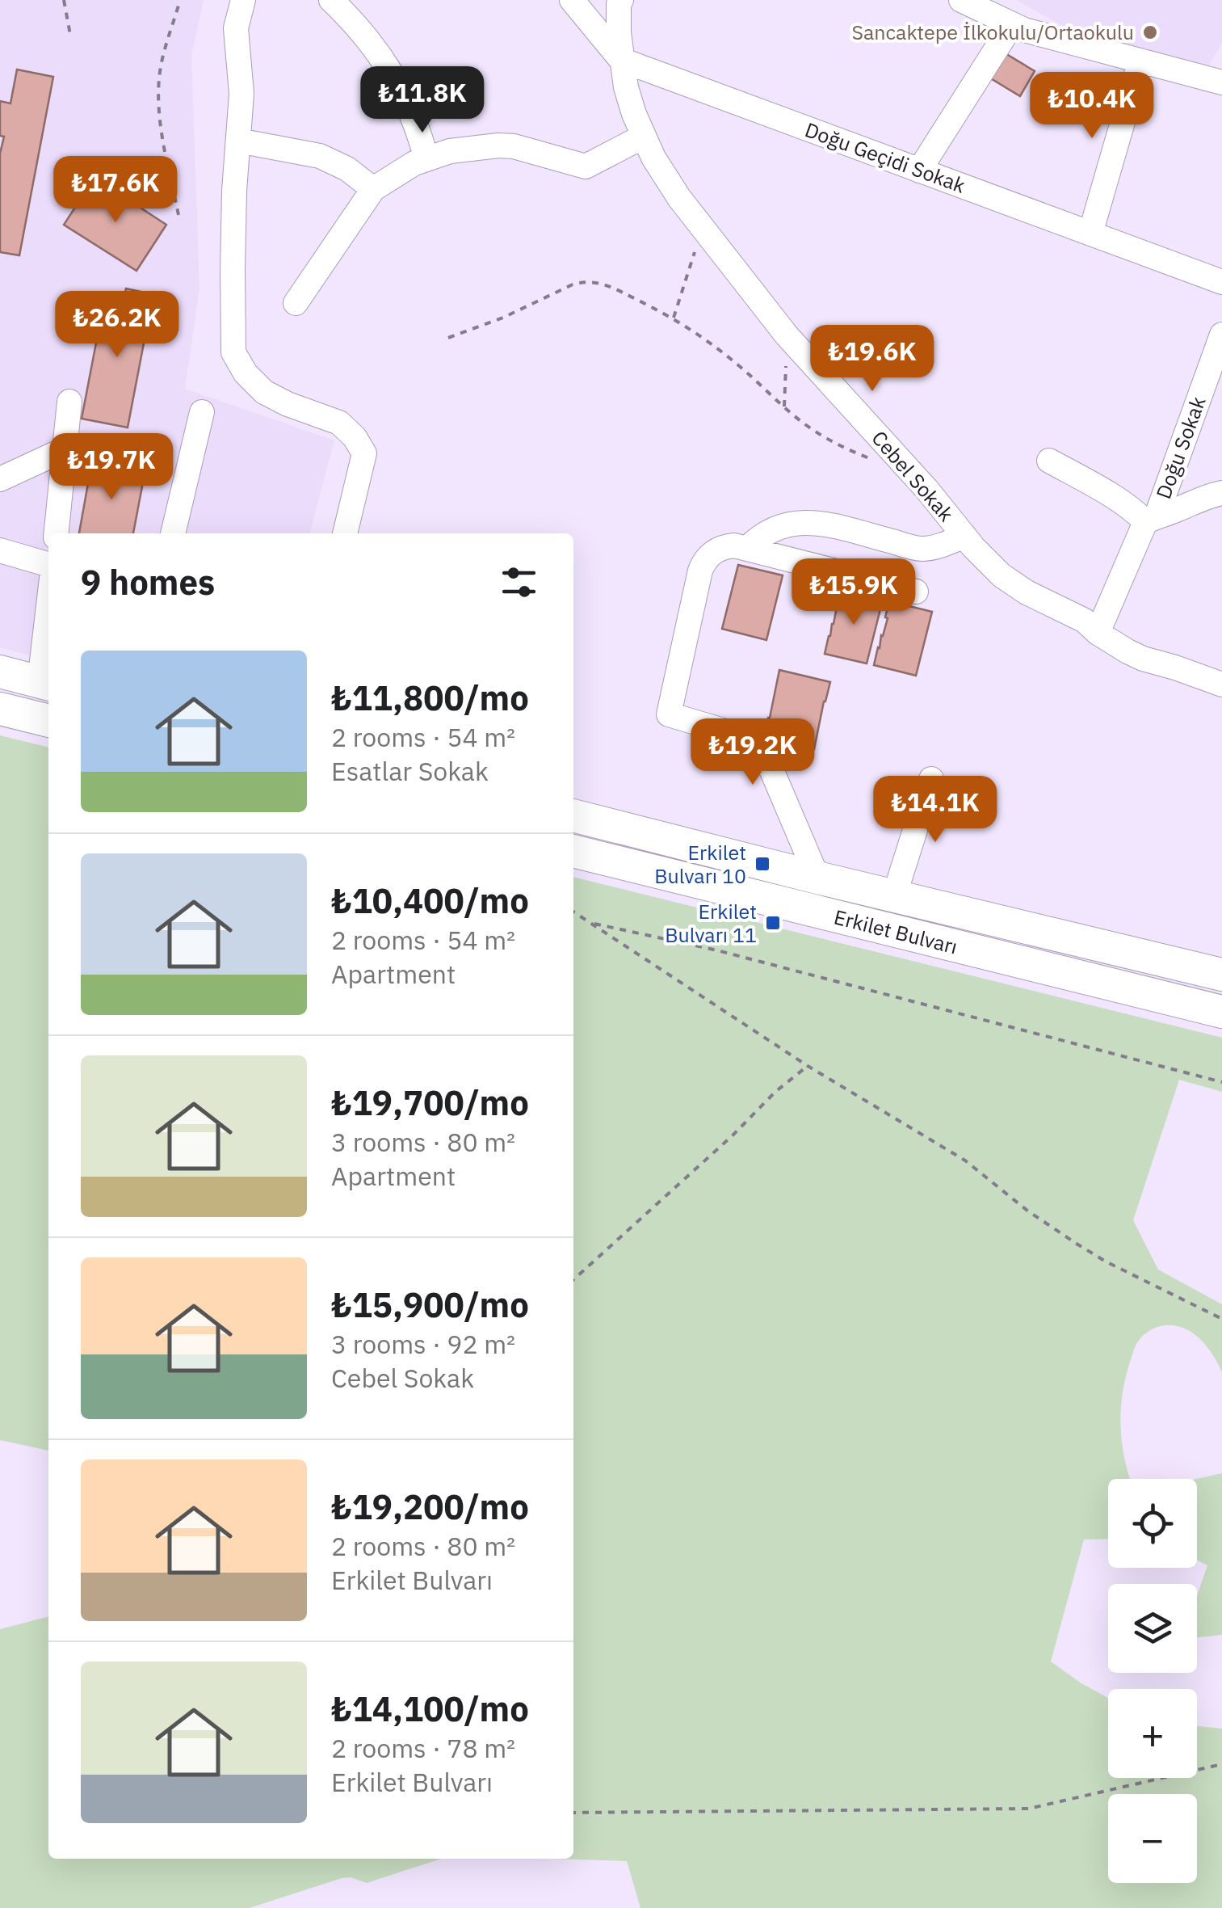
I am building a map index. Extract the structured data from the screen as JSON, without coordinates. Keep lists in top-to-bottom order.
{
  "streets": {
    "main road": ["Erkilet Bulvarı"],
    "street": ["Doğu Geçidi Sokak", "Doğu Sokak", "Cebel Sokak"]
  },
  "crossings": [
    ["Doğu Geçidi Sokak", "Cebel Sokak"],
    ["Doğu Sokak", "Cebel Sokak"]
  ],
  "places": {
    "other": ["Sancaktepe İlkokulu/Ortaokulu"],
    "transit": ["Erkilet Bulvarı 10", "Erkilet Bulvarı 11"]
  },
  "page": {
    "price": [
      "₺11.8K",
      "₺10.4K",
      "₺17.6K",
      "₺26.2K",
      "₺19.6K",
      "₺19.7K",
      "₺15.9K",
      "₺19.2K",
      "₺14.1K"
    ],
    "heading": "9 homes",
    "list": [
      {
        "name": "₺11,800/mo",
        "note": "2 rooms · 54 m² · Esatlar Sokak"
      },
      {
        "name": "₺10,400/mo",
        "note": "2 rooms · 54 m² · Apartment"
      },
      {
        "name": "₺19,700/mo",
        "note": "3 rooms · 80 m² · Apartment"
      },
      {
        "name": "₺15,900/mo",
        "note": "3 rooms · 92 m² · Cebel Sokak"
      },
      {
        "name": "₺19,200/mo",
        "note": "2 rooms · 80 m² · Erkilet Bulvarı"
      },
      {
        "name": "₺14,100/mo",
        "note": "2 rooms · 78 m² · Erkilet Bulvarı"
      }
    ],
    "map_buttons": ["+", "−"]
  }
}
